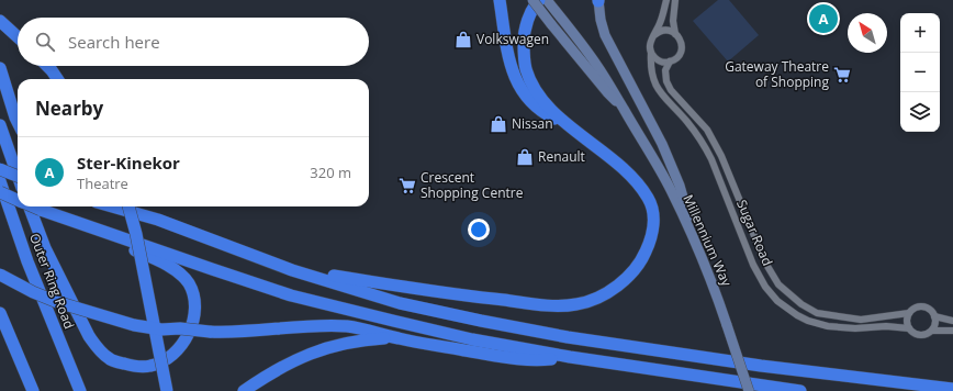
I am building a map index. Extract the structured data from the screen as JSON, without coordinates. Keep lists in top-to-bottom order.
{
  "streets": {
    "highway": ["Outer Ring Road"],
    "street": ["Sugar Road", "Millennium Way"]
  },
  "places": {
    "shop": ["Volkswagen", "Nissan", "Renault"],
    "supermarket": ["Gateway Theatre of Shopping", "Crescent Shopping Centre"]
  },
  "north": "top left",
  "page": {
    "pins": "A",
    "map_buttons": ["+", "−"],
    "search": "Search here",
    "heading": "Nearby",
    "list": [
      {
        "mark": "A",
        "name": "Ster-Kinekor",
        "note": "Theatre",
        "value": "320 m"
      }
    ]
  }
}
